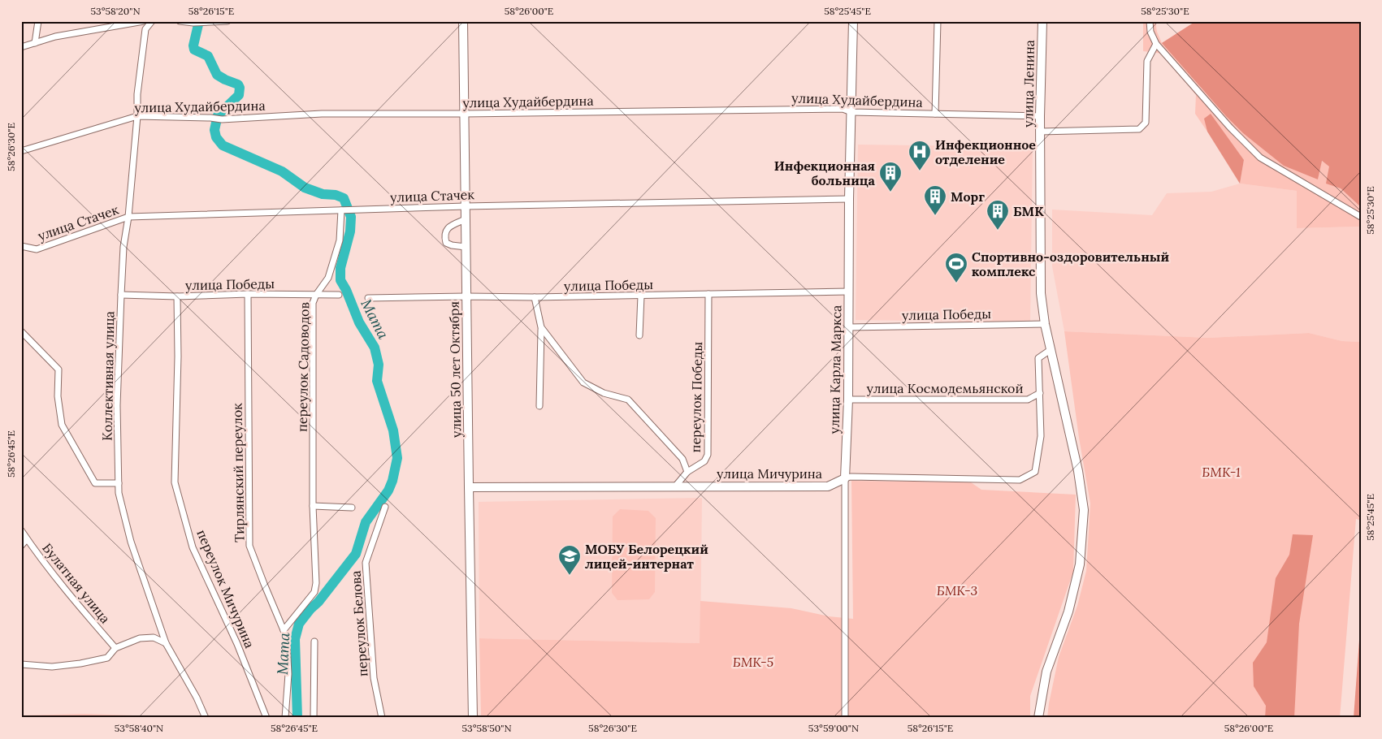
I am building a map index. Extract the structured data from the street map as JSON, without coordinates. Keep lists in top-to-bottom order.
{
  "streets": {
    "street": [
      "улица Ленина",
      "улица Худайбердина",
      "улица Стачек",
      "улица Победы",
      "переулок Садоводов",
      "улица 50 лет Октября",
      "улица Карла Маркса",
      "Коллективная улица",
      "улица Космодемьянской",
      "переулок Победы",
      "Тирлянский переулок",
      "улица Мичурина",
      "Булатная улица",
      "переулок Мичурина",
      "переулок Белова"
    ]
  },
  "crossings": [
    ["улица Ленина", "улица Худайбердина"],
    ["улица Ленина", "улица Победы"],
    ["улица Ленина", "улица Мичурина"],
    ["улица Худайбердина", "улица 50 лет Октября"],
    ["улица Худайбердина", "улица Карла Маркса"],
    ["улица Худайбердина", "Коллективная улица"],
    ["улица Стачек", "переулок Садоводов"],
    ["улица Стачек", "улица 50 лет Октября"],
    ["улица Стачек", "улица Карла Маркса"],
    ["улица Стачек", "Коллективная улица"],
    ["улица Победы", "переулок Садоводов"],
    ["улица Победы", "улица 50 лет Октября"],
    ["улица Победы", "улица Карла Маркса"],
    ["улица Победы", "Коллективная улица"],
    ["улица Победы", "переулок Победы"],
    ["улица Победы", "Тирлянский переулок"],
    ["улица Победы", "переулок Мичурина"],
    ["переулок Садоводов", "Тирлянский переулок"],
    ["улица 50 лет Октября", "улица Мичурина"],
    ["улица Карла Маркса", "улица Космодемьянской"],
    ["улица Карла Маркса", "улица Мичурина"],
    ["улица Космодемьянской", "улица Мичурина"],
    ["переулок Победы", "улица Мичурина"]
  ],
  "water": ["Мата"],
  "parks": ["БМК-1", "БМК-3", "БМК-5"],
  "places": {
    "hospital": ["Инфекционное отделение"],
    "building": ["Инфекционная больница", "Морг", "БМК"],
    "sports": ["Спортивно-оздоровительный комплекс"],
    "school or university": ["МОБУ Белорецкий лицей-интернат"]
  },
  "coordinates": [
    "53°58'20\"N",
    "58°26'15\"E",
    "58°26'00\"E",
    "58°25'45\"E",
    "58°25'30\"E",
    "58°26'30\"E",
    "58°26'45\"E",
    "53°58'40\"N",
    "53°58'50\"N",
    "53°59'00\"N"
  ]
}
